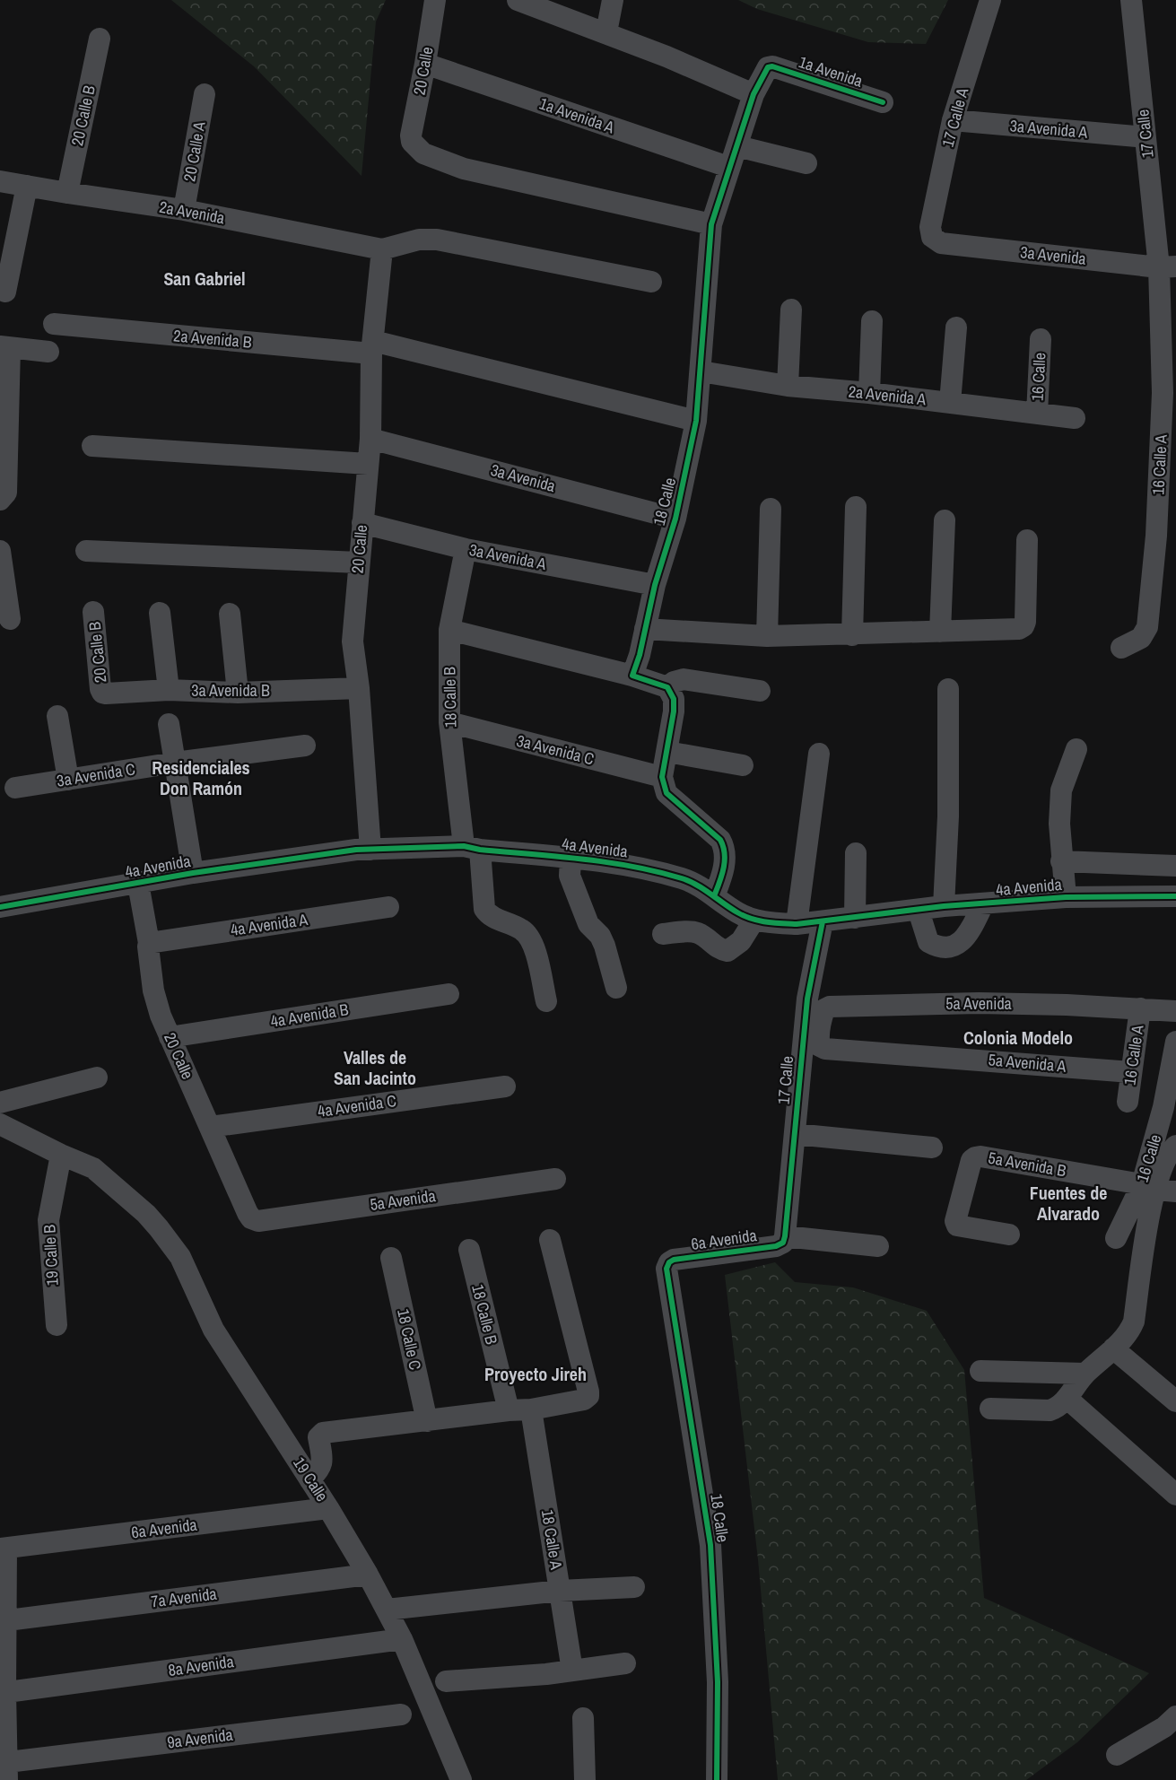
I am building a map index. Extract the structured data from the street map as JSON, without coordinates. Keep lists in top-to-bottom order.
{
  "streets": {
    "street": [
      "20 Calle",
      "1a Avenida",
      "20 Calle B",
      "1a Avenida A",
      "17 Calle A",
      "3a Avenida A",
      "17 Calle",
      "20 Calle A",
      "2a Avenida",
      "3a Avenida",
      "2a Avenida B",
      "16 Calle",
      "2a Avenida A",
      "16 Calle A",
      "18 Calle",
      "3a Avenida B",
      "18 Calle B",
      "3a Avenida C",
      "4a Avenida",
      "4a Avenida A",
      "5a Avenida",
      "4a Avenida B",
      "5a Avenida A",
      "4a Avenida C",
      "5a Avenida B",
      "6a Avenida",
      "19 Calle B",
      "18 Calle C",
      "19 Calle",
      "18 Calle A",
      "7a Avenida",
      "8a Avenida",
      "9a Avenida"
    ]
  },
  "crossings": [
    ["20 Calle", "1a Avenida A"],
    ["20 Calle", "3a Avenida A"],
    ["20 Calle", "2a Avenida"],
    ["20 Calle", "3a Avenida"],
    ["20 Calle", "2a Avenida B"],
    ["20 Calle", "18 Calle"],
    ["20 Calle", "3a Avenida B"],
    ["20 Calle", "4a Avenida"],
    ["20 Calle", "4a Avenida A"],
    ["20 Calle", "5a Avenida"],
    ["20 Calle", "4a Avenida B"],
    ["20 Calle", "4a Avenida C"],
    ["1a Avenida", "18 Calle"],
    ["20 Calle B", "2a Avenida"],
    ["20 Calle B", "3a Avenida B"],
    ["1a Avenida A", "18 Calle"],
    ["17 Calle A", "3a Avenida A"],
    ["17 Calle A", "3a Avenida"],
    ["3a Avenida A", "17 Calle"],
    ["3a Avenida A", "18 Calle"],
    ["3a Avenida A", "18 Calle B"],
    ["17 Calle", "3a Avenida"],
    ["17 Calle", "16 Calle A"],
    ["17 Calle", "4a Avenida"],
    ["17 Calle", "6a Avenida"],
    ["20 Calle A", "2a Avenida"],
    ["3a Avenida", "16 Calle A"],
    ["3a Avenida", "18 Calle"],
    ["2a Avenida B", "18 Calle"],
    ["16 Calle", "2a Avenida A"],
    ["16 Calle", "5a Avenida B"],
    ["2a Avenida A", "18 Calle"],
    ["16 Calle A", "5a Avenida"],
    ["16 Calle A", "5a Avenida A"],
    ["18 Calle", "6a Avenida"],
    ["18 Calle B", "3a Avenida C"],
    ["18 Calle B", "4a Avenida"],
    ["5a Avenida", "5a Avenida A"],
    ["6a Avenida", "19 Calle"],
    ["19 Calle B", "19 Calle"],
    ["19 Calle", "7a Avenida"],
    ["19 Calle", "8a Avenida"]
  ],
  "districts": [
    "San Gabriel",
    "Residenciales Don Ramón",
    "Colonia Modelo",
    "Valles de San Jacinto",
    "Fuentes de Alvarado",
    "Proyecto Jireh"
  ]
}
